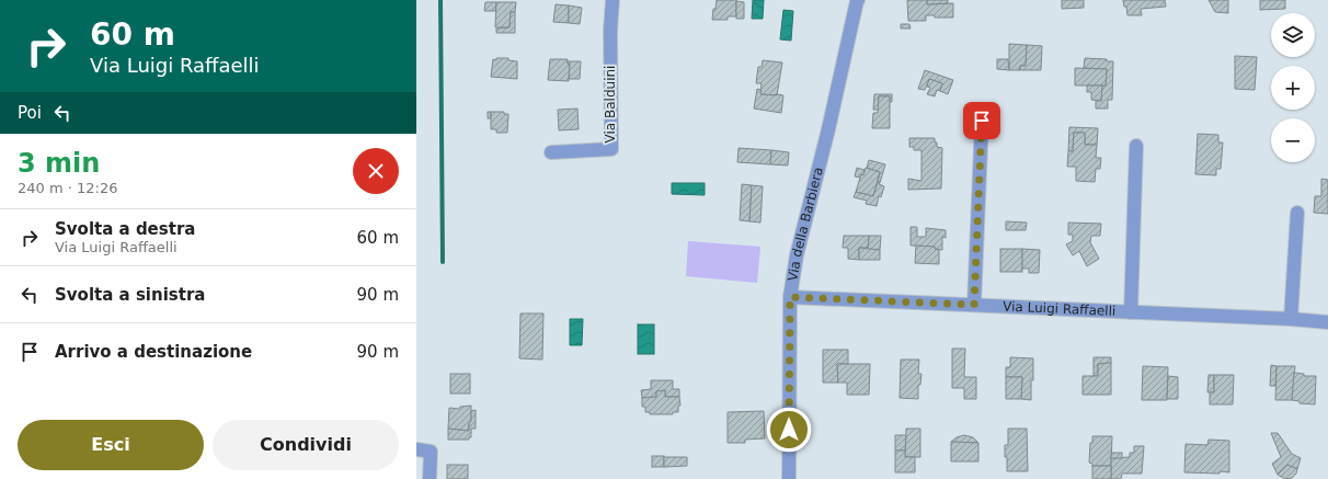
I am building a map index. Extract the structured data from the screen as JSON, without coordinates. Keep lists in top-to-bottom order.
{
  "streets": {
    "street": ["Via Balduini", "Via della Barbiera", "Via Luigi Raffaelli"]
  },
  "crossings": [
    ["Via della Barbiera", "Via Luigi Raffaelli"]
  ],
  "page": {
    "turn": ["60 m", "Via Luigi Raffaelli"],
    "map_buttons": ["+", "−"],
    "then": "Poi",
    "heading": ["3 min", "240 m · 12:26"],
    "list": [
      {
        "name": "Svolta a destra",
        "note": "Via Luigi Raffaelli",
        "value": "60 m"
      },
      {
        "name": "Svolta a sinistra",
        "value": "90 m"
      },
      {
        "name": "Arrivo a destinazione",
        "value": "90 m"
      }
    ],
    "buttons": ["Esci", "Condividi"]
  }
}
